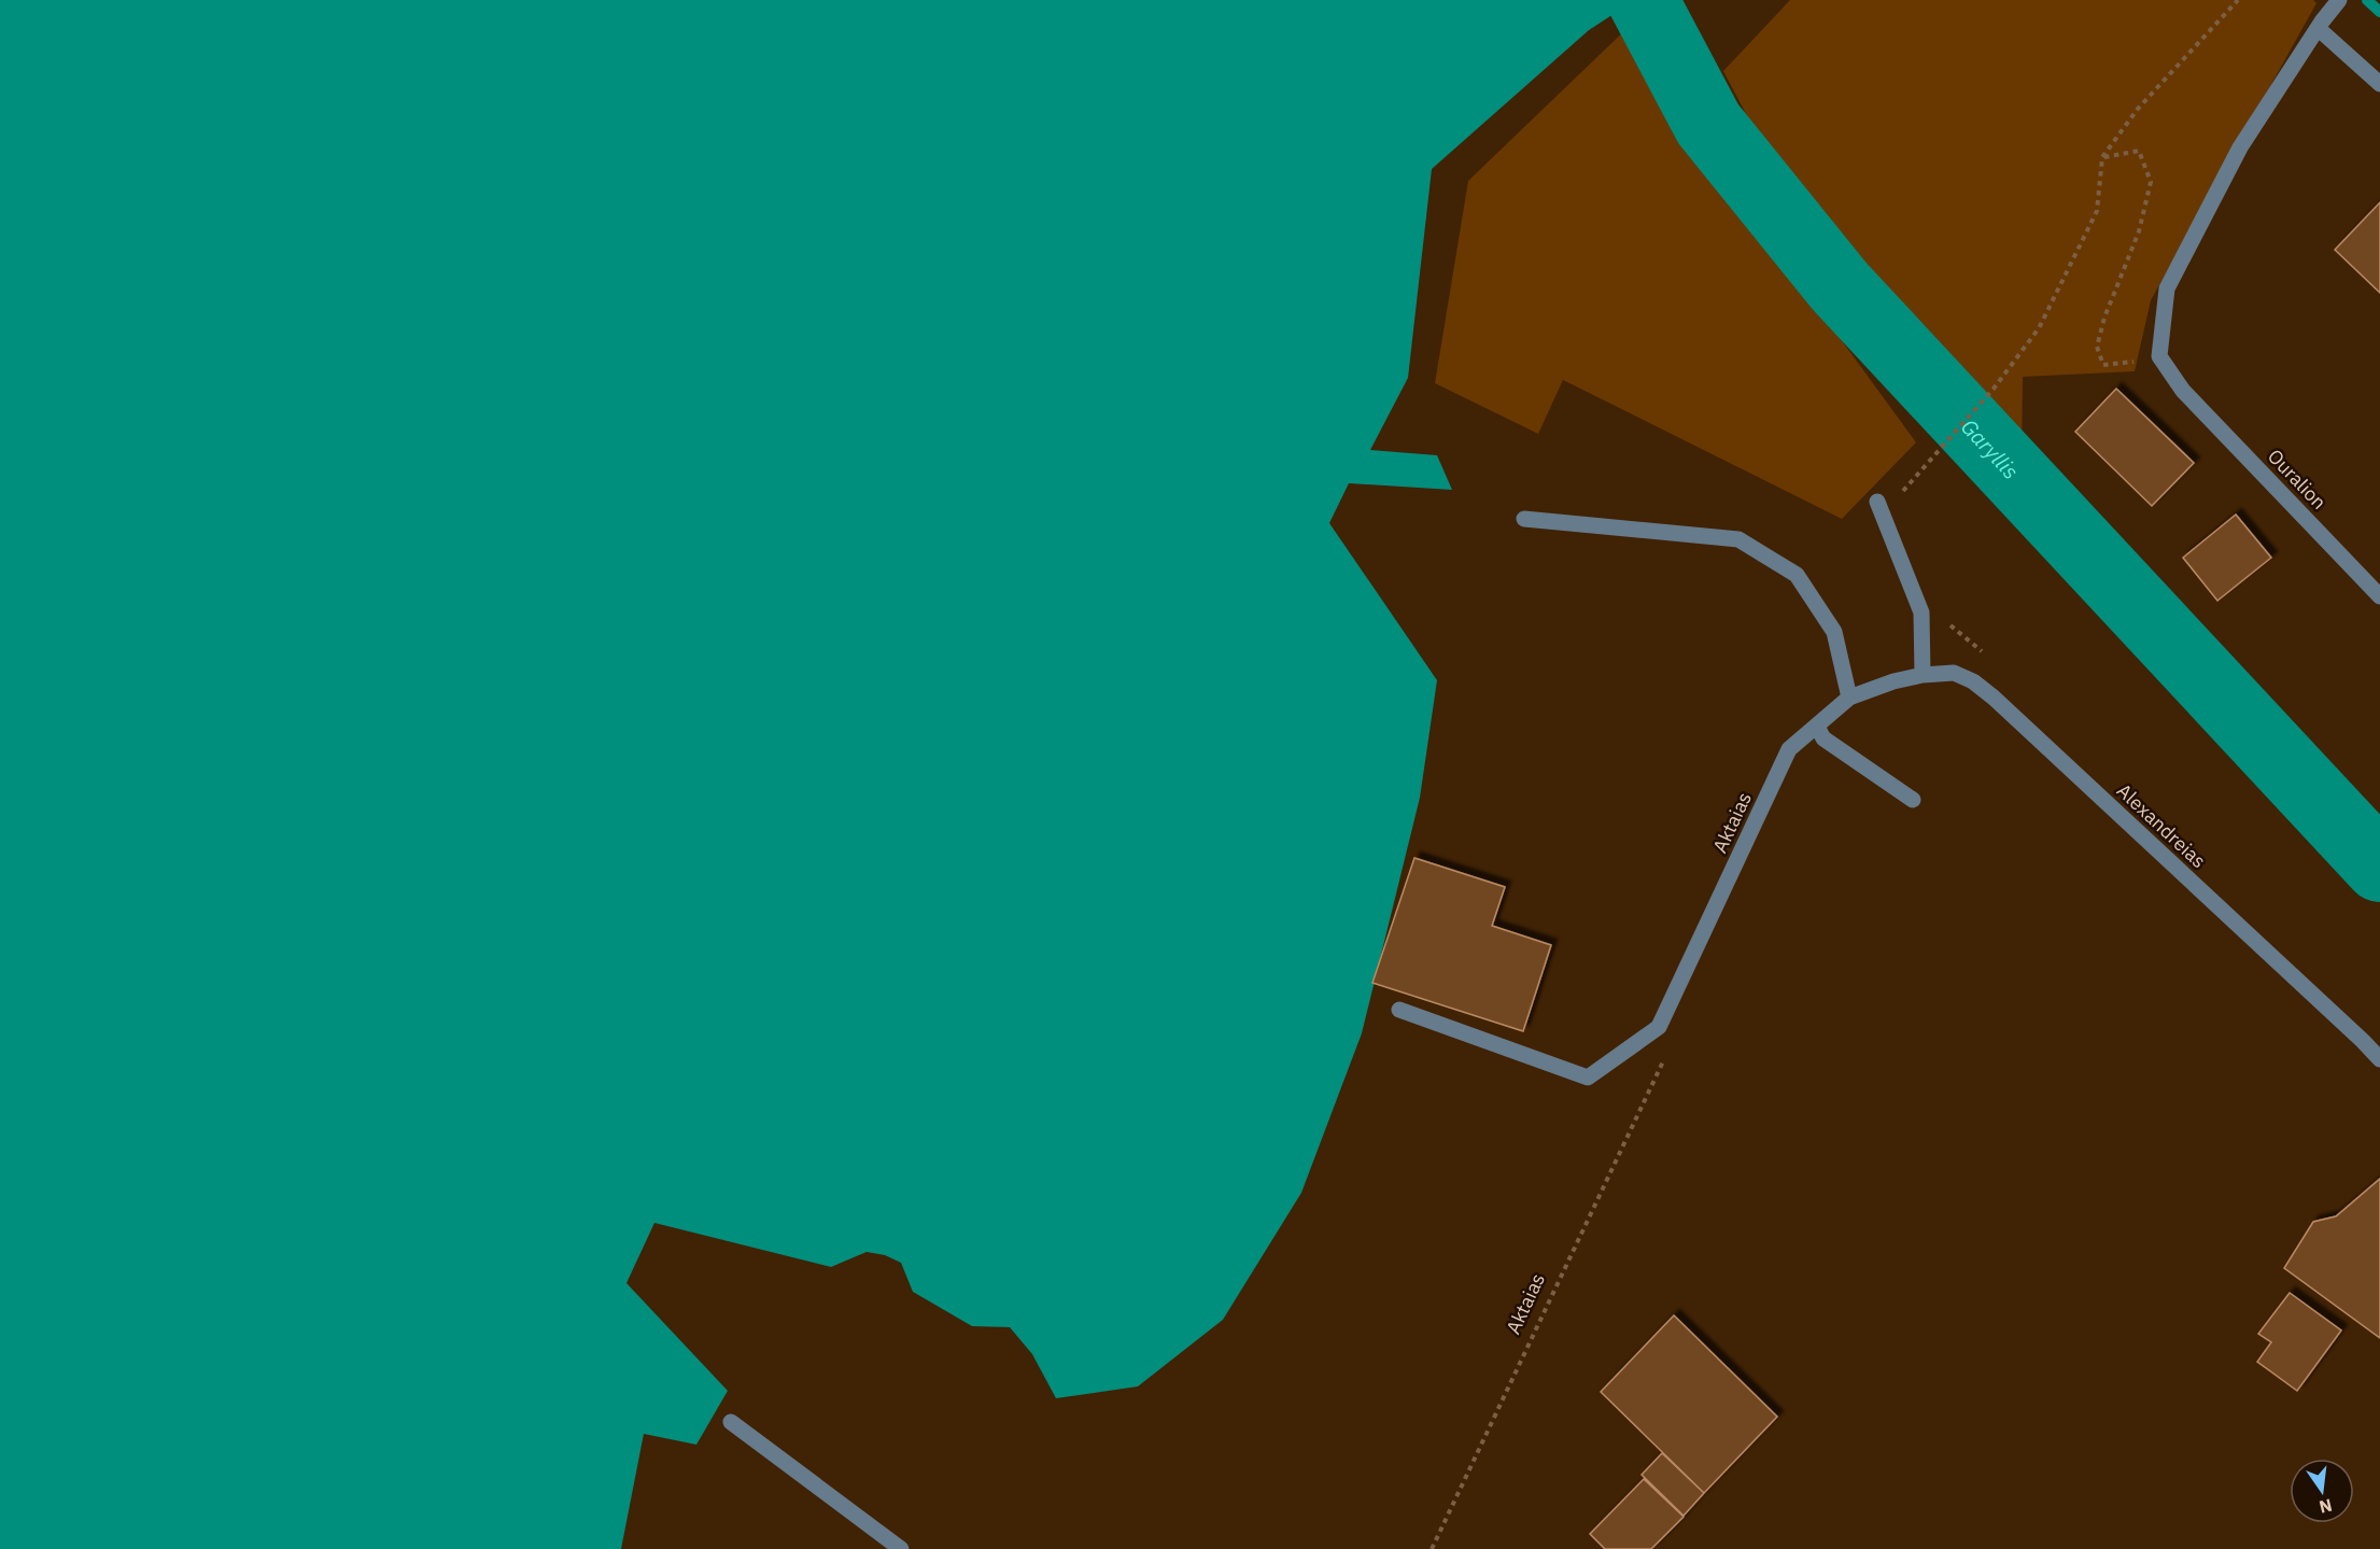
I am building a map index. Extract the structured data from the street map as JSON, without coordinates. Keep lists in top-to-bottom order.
{
  "streets": {
    "street": ["Ouralion", "Aktaias", "Alexandreias"]
  },
  "crossings": [
    ["Aktaias", "Alexandreias"]
  ],
  "water": ["Garyllis"],
  "north": "bottom"
}
